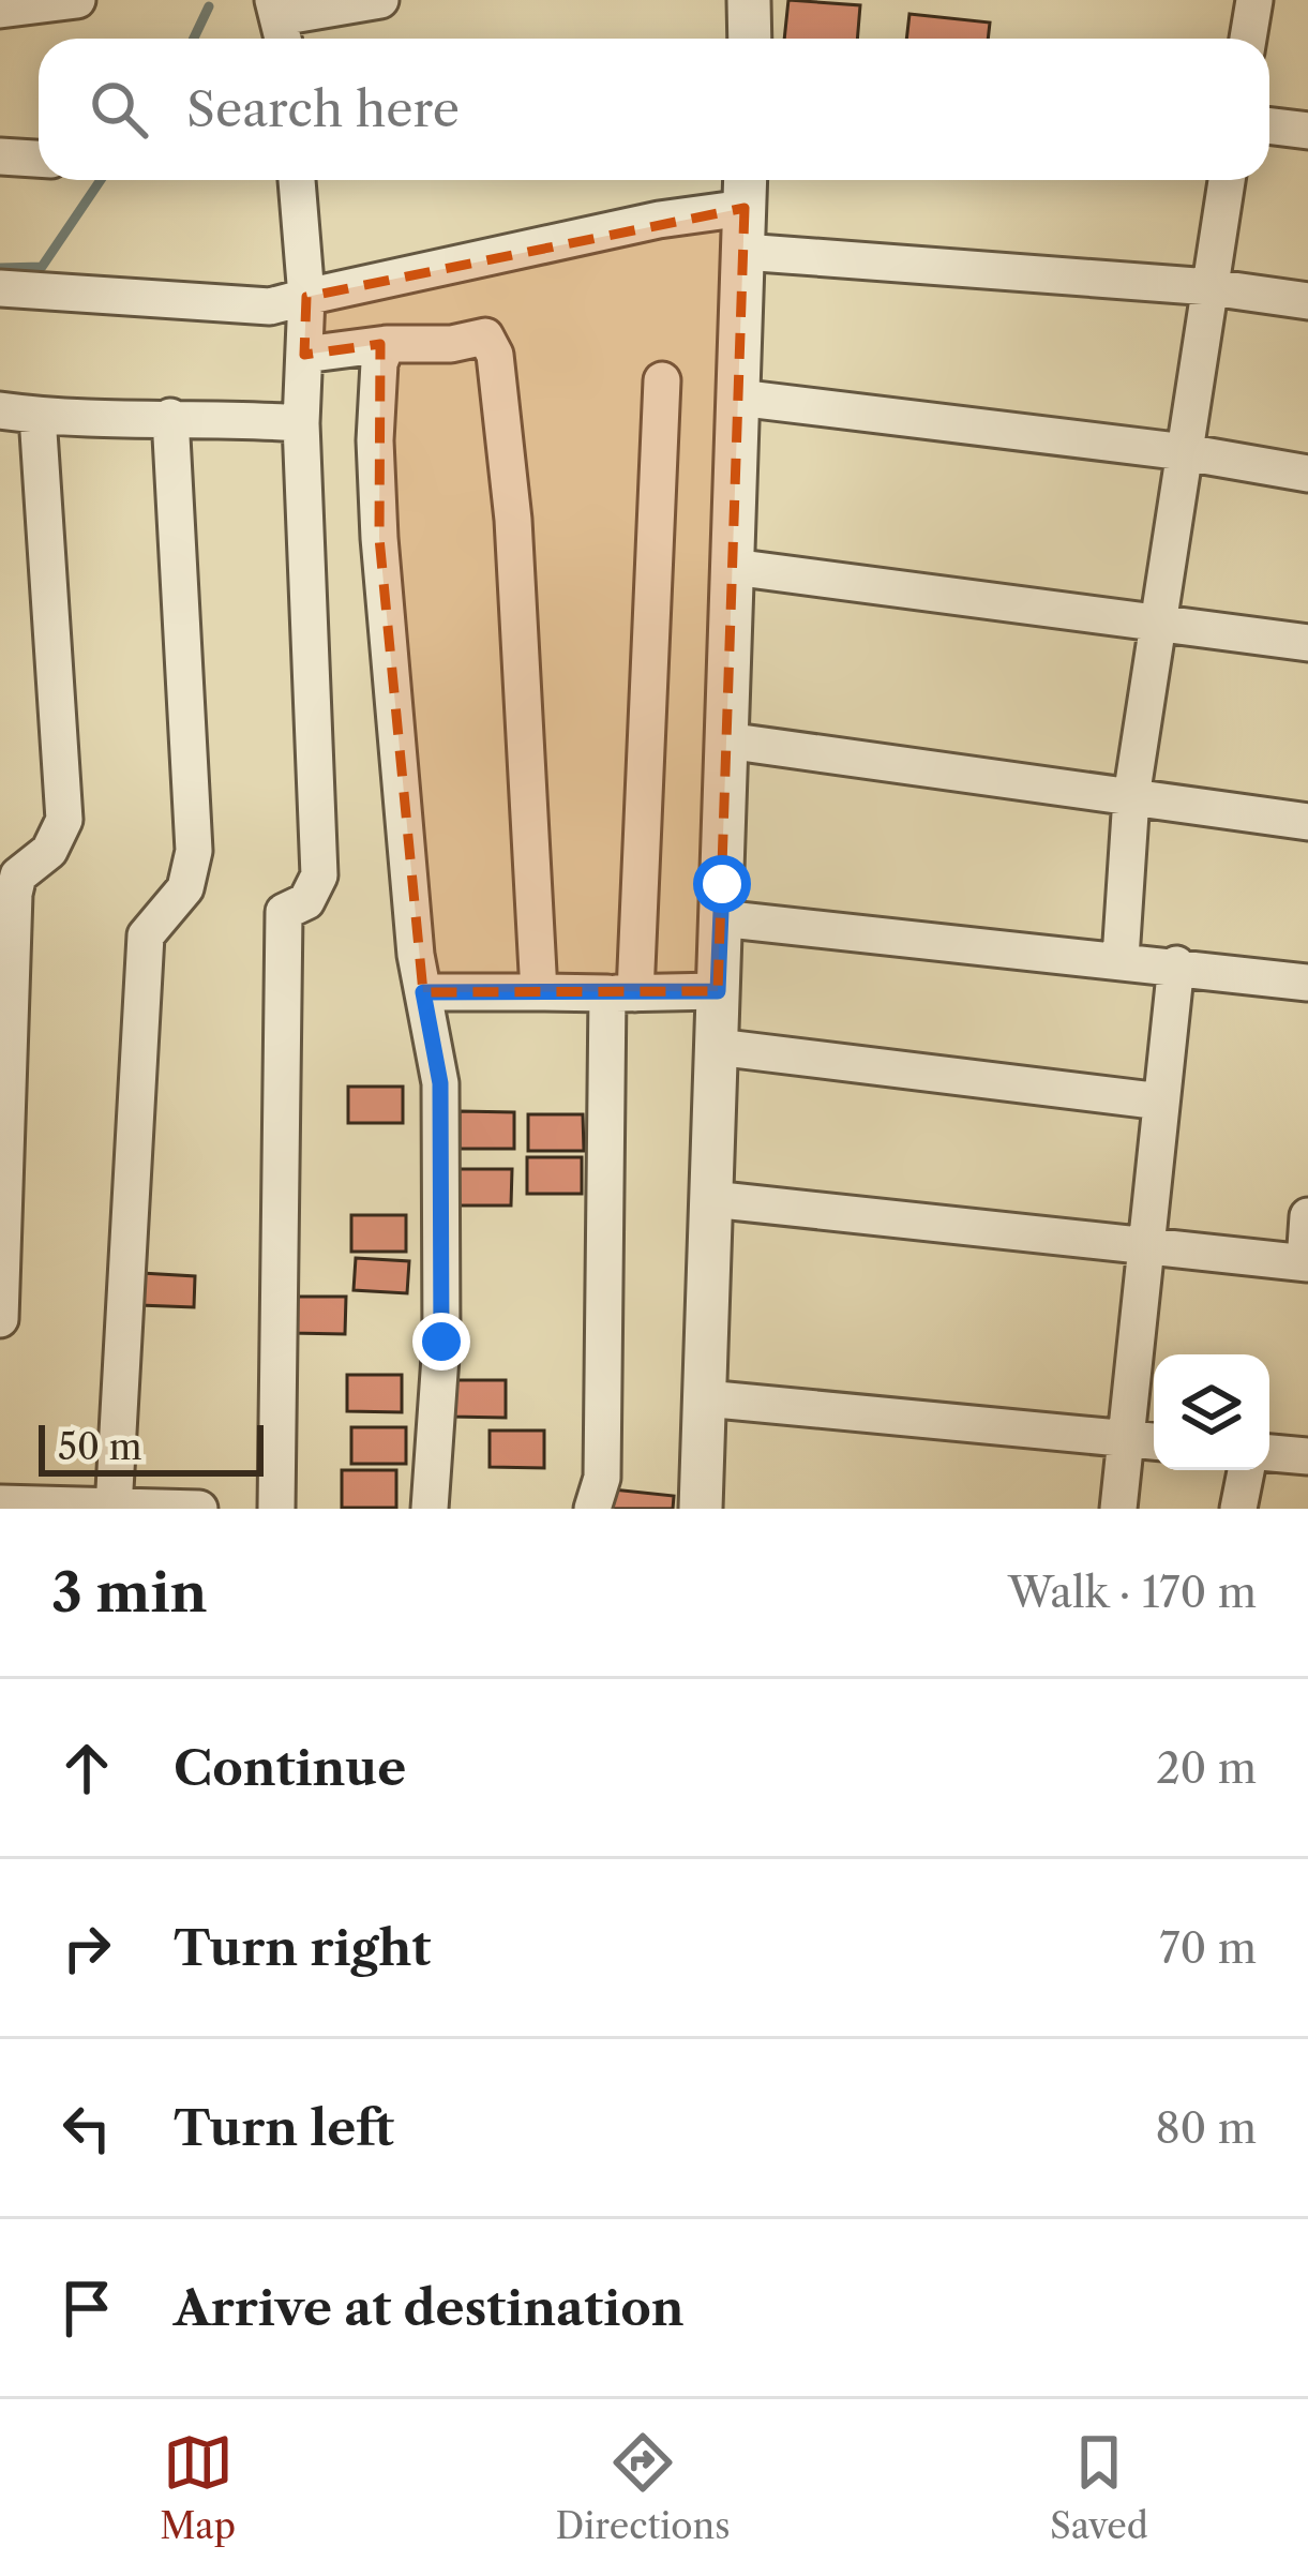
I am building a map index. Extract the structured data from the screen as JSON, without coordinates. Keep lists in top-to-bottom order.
{
  "scale_bar": "50 m",
  "page": {
    "search": "Search here",
    "scale": "50 m",
    "heading": ["3 min", "Walk · 170 m"],
    "list": [
      ["Continue", "20 m"],
      ["Turn right", "70 m"],
      ["Turn left", "80 m"],
      "Arrive at destination"
    ],
    "nav": ["Map", "Directions", "Saved"]
  }
}
